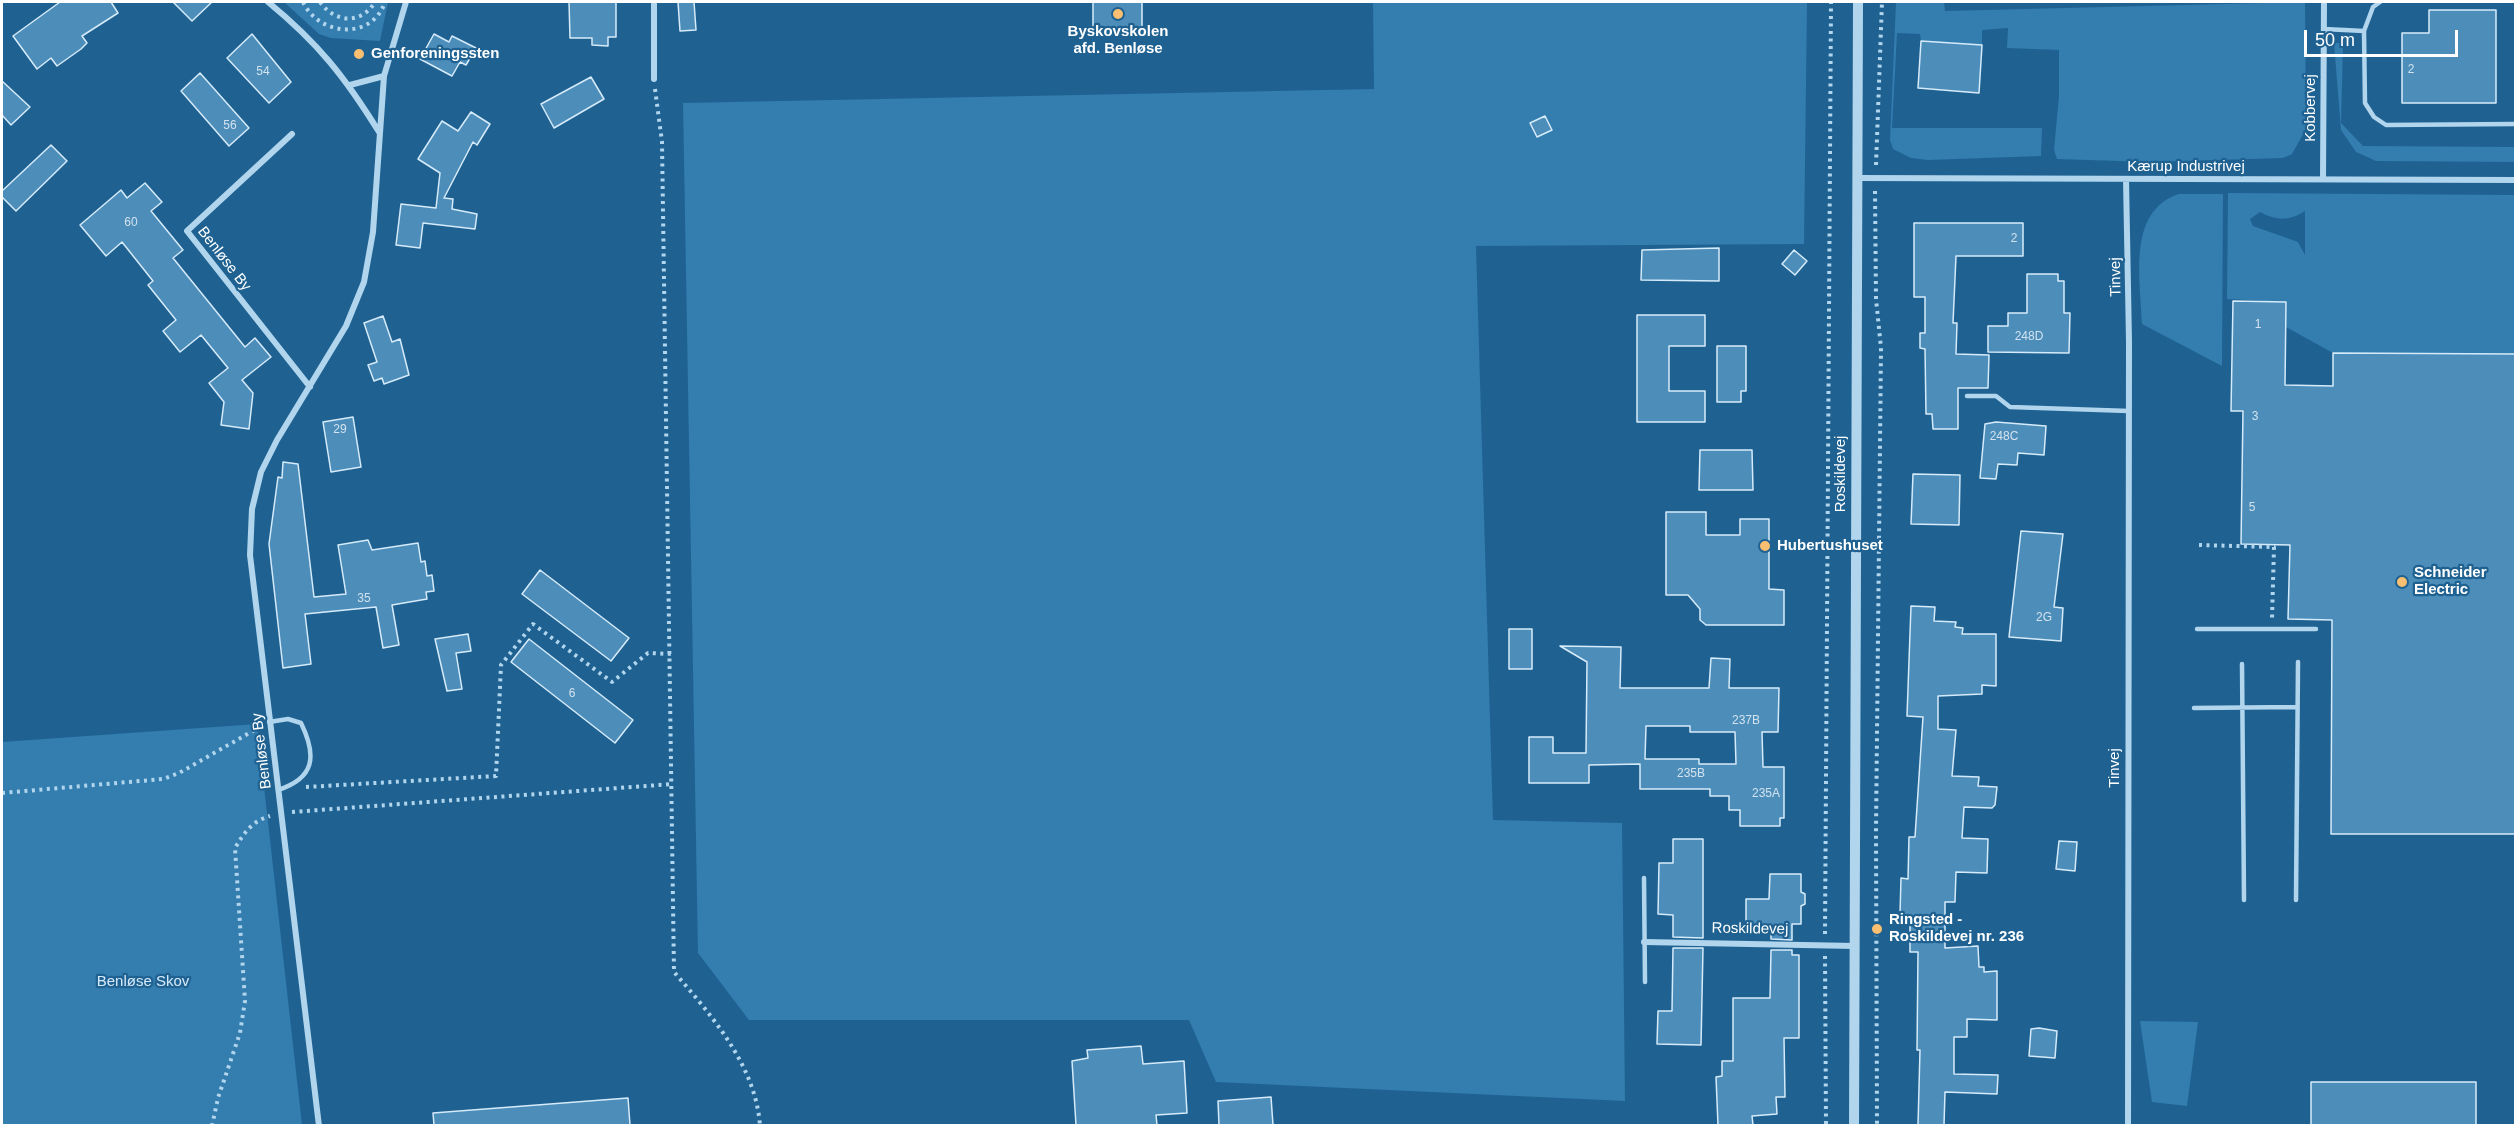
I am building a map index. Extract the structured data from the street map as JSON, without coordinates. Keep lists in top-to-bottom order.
{
  "streets": {
    "street": [
      "Kobbervej",
      "Kærup Industrivej",
      "Benløse By",
      "Tinvej",
      "Roskildevej"
    ]
  },
  "crossings": [
    ["Kobbervej", "Kærup Industrivej"],
    ["Kærup Industrivej", "Tinvej"],
    ["Kærup Industrivej", "Roskildevej"]
  ],
  "parks": ["Benløse Skov"],
  "places": [
    "Byskovskolen afd. Benløse",
    "Genforeningssten",
    "Hubertushuset",
    "Schneider Electric",
    "Ringsted - Roskildevej nr. 236"
  ],
  "house_numbers": [
    "2",
    "54",
    "56",
    "60",
    "2",
    "1",
    "248D",
    "3",
    "29",
    "248C",
    "5",
    "35",
    "2G",
    "6",
    "237B",
    "235B",
    "235A"
  ],
  "scale_bar": "50 m"
}
